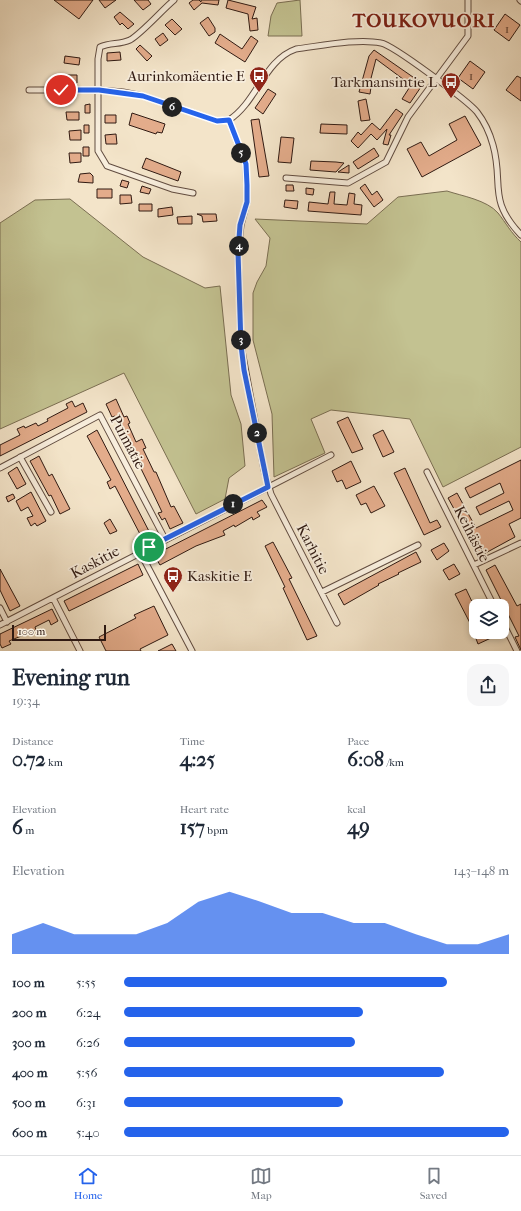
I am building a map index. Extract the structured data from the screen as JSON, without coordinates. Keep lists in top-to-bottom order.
{
  "streets": {
    "street": [
      "Puimatie",
      "Keihästie",
      "Karhitie",
      "Kaskitie"
    ]
  },
  "crossings": [
    ["Puimatie", "Kaskitie"],
    ["Karhitie", "Kaskitie"]
  ],
  "districts": ["TOUKOVUORI"],
  "places": {
    "bus stop": ["Aurinkomäentie E", "Tarkmansintie L", "Kaskitie E"]
  },
  "house_numbers": ["1", "1"],
  "scale_bar": "100 m",
  "page": {
    "pins": [
      "6",
      "5",
      "4",
      "3",
      "2",
      "1"
    ],
    "scale": "100 m",
    "heading": ["Evening run", "19:34"],
    "stats": [
      ["Distance", "0.72 km"],
      ["Time", "4:25"],
      ["Pace", "6:08 /km"],
      ["Elevation", "6 m"],
      ["Heart rate", "157 bpm"],
      ["kcal", "49"]
    ],
    "chart": ["Elevation", "143–148 m"],
    "list": [
      {
        "name": "100 m",
        "note": "5:55"
      },
      {
        "name": "200 m",
        "note": "6:24"
      },
      {
        "name": "300 m",
        "note": "6:26"
      },
      {
        "name": "400 m",
        "note": "5:56"
      },
      {
        "name": "500 m",
        "note": "6:31"
      },
      {
        "name": "600 m",
        "note": "5:40"
      }
    ],
    "tabs": ["Home", "Map", "Saved"]
  }
}
